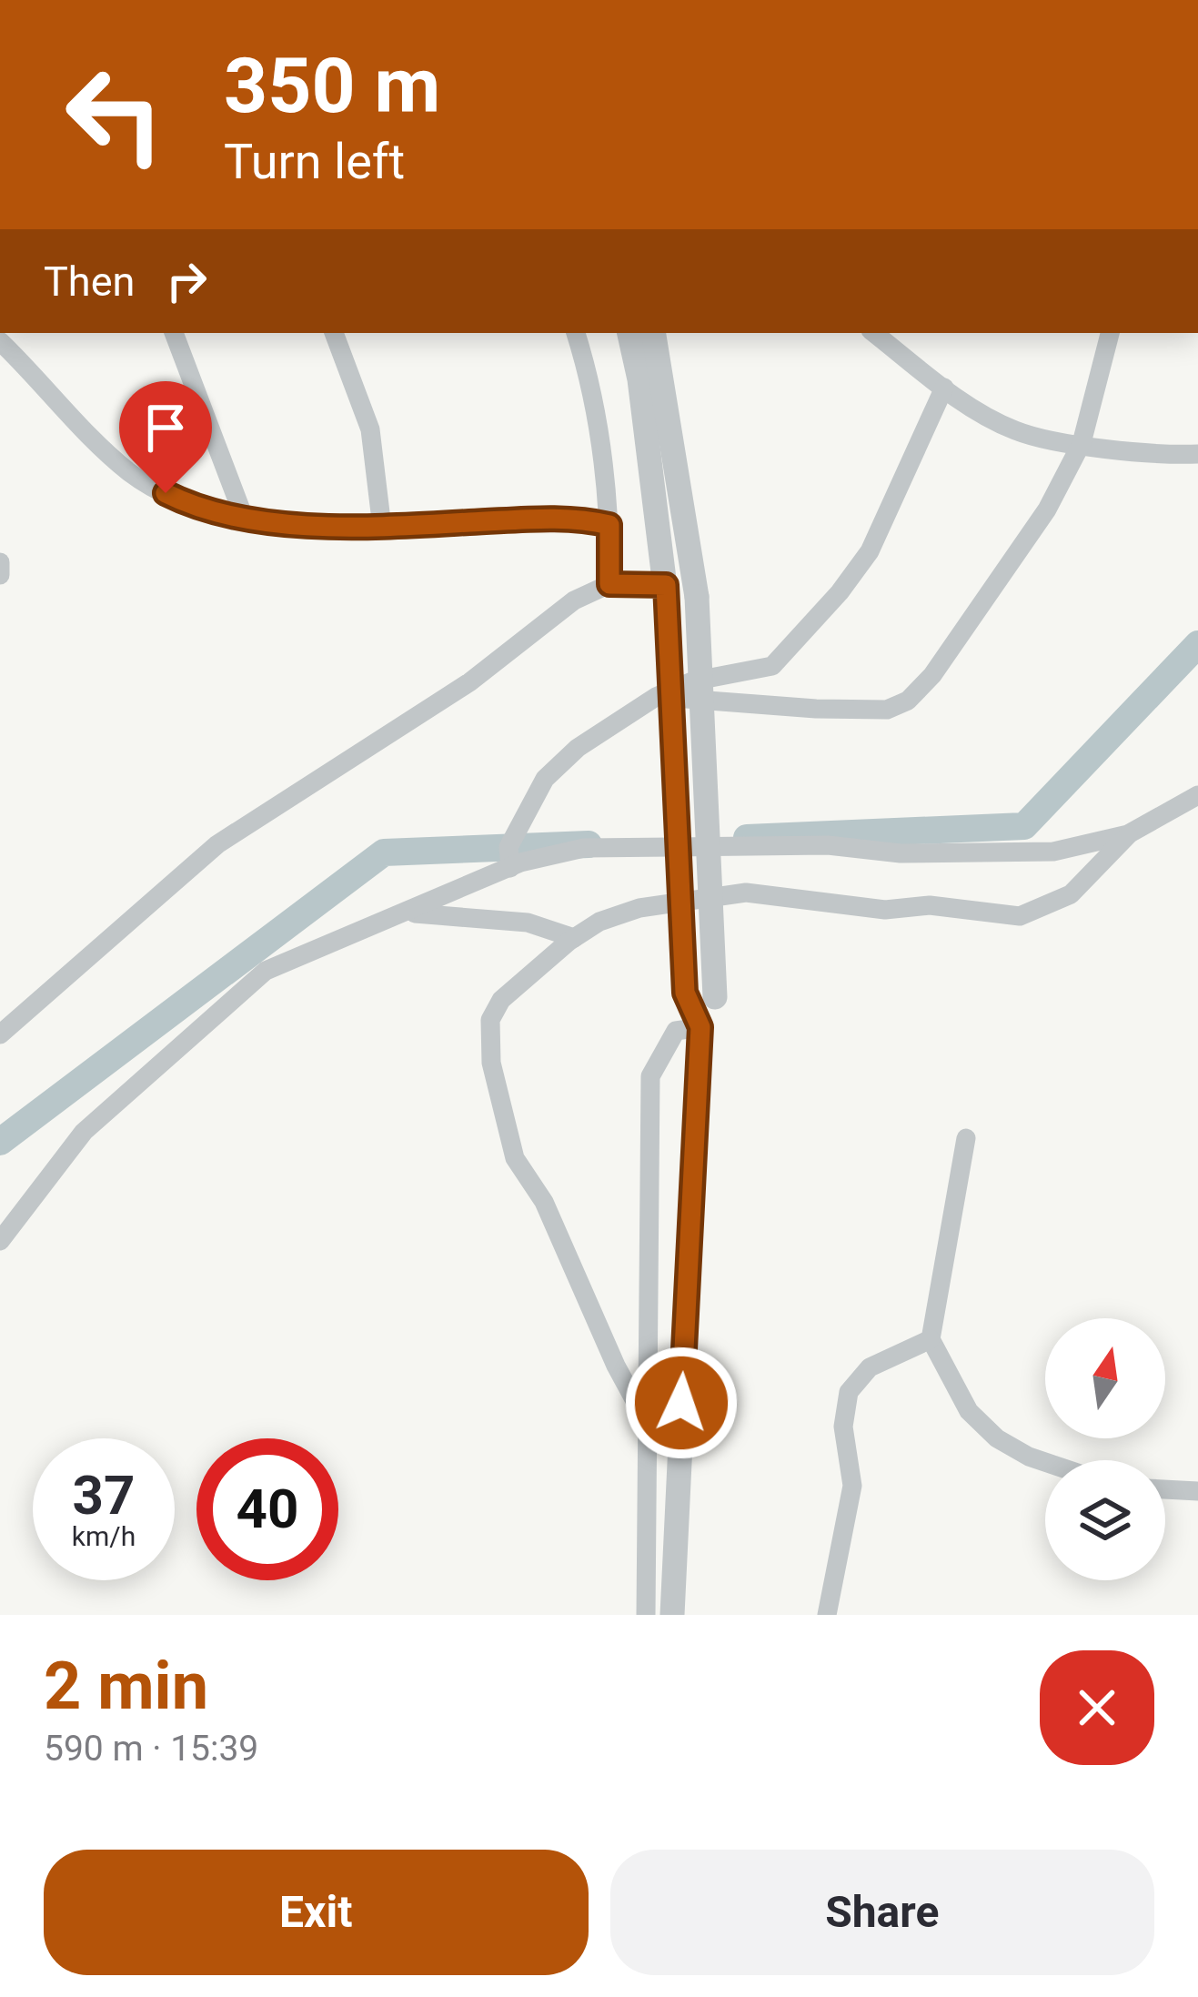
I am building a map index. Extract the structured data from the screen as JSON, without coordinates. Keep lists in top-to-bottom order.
{
  "north": "top",
  "page": {
    "turn": ["350 m", "Turn left"],
    "then": "Then",
    "speed": "37 km/h",
    "limit": "40",
    "heading": ["2 min", "590 m · 15:39"],
    "buttons": ["Exit", "Share"]
  }
}
